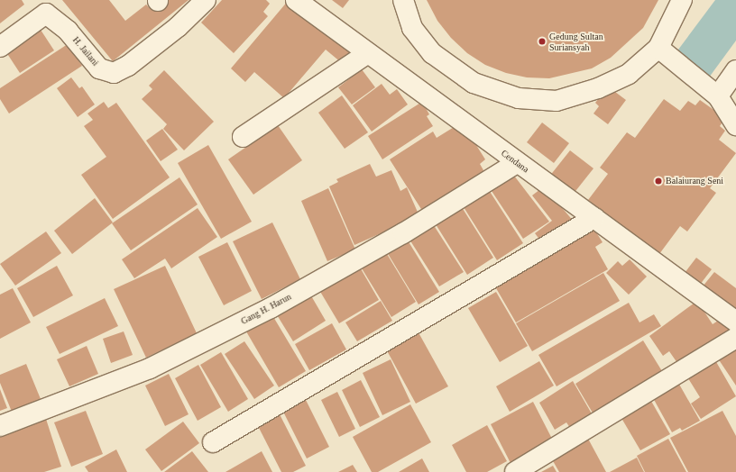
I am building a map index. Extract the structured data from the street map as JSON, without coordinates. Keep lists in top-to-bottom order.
{
  "streets": {
    "street": ["H. Jailani", "Cendana", "Gang H. Harun"]
  },
  "crossings": [
    ["Cendana", "Gang H. Harun"]
  ],
  "places": ["Gedung Sultan Suriansyah", "Balaiurang Seni"]
}
